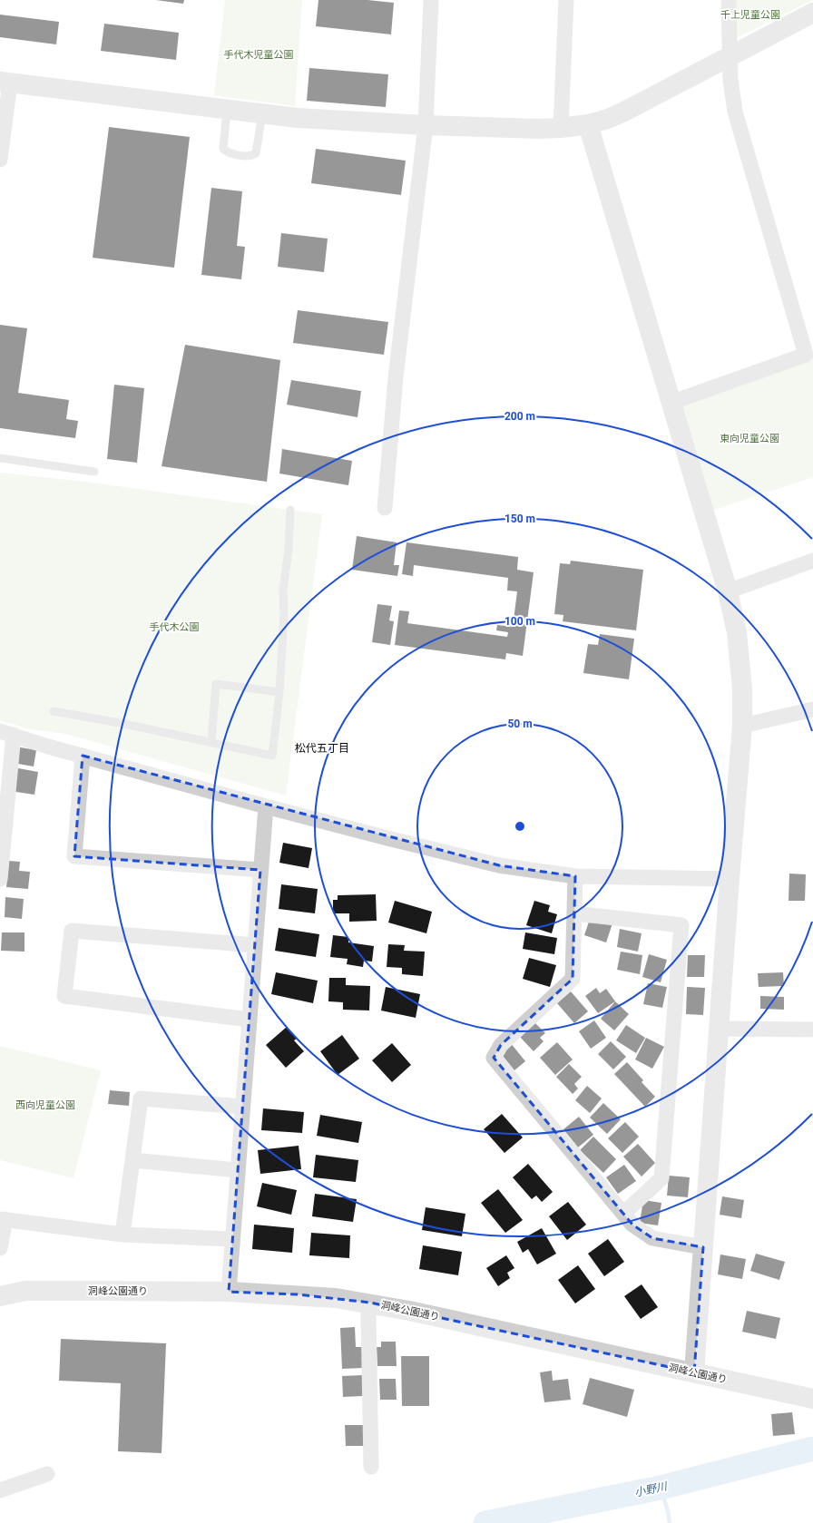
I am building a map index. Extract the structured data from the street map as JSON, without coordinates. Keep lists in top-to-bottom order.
{
  "streets": {
    "street": ["洞峰公園通り"]
  },
  "districts": ["松代五丁目"],
  "water": ["小野川"],
  "parks": [
    "千上児童公園",
    "手代木児童公園",
    "東向児童公園",
    "手代木公園",
    "西向児童公園"
  ],
  "rings": [
    "200 m",
    "150 m",
    "100 m",
    "50 m"
  ]
}
